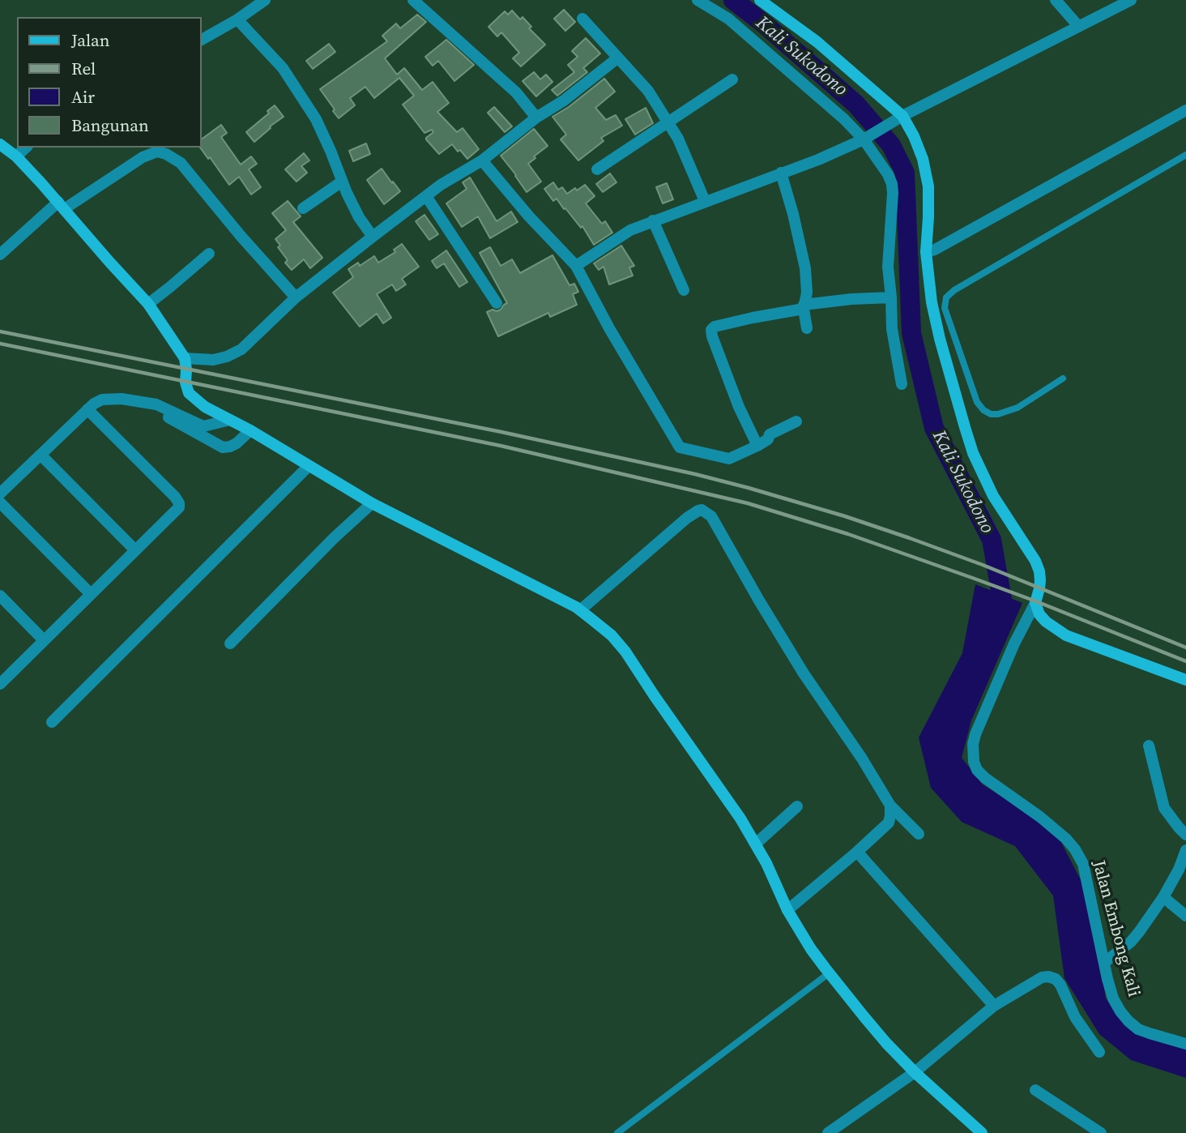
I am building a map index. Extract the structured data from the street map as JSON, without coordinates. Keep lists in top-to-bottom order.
{
  "streets": {
    "street": ["Jalan Embong Kali"]
  },
  "water": ["Kali Sukodono"],
  "legend": [
    "Jalan",
    "Rel",
    "Air",
    "Bangunan"
  ]
}
